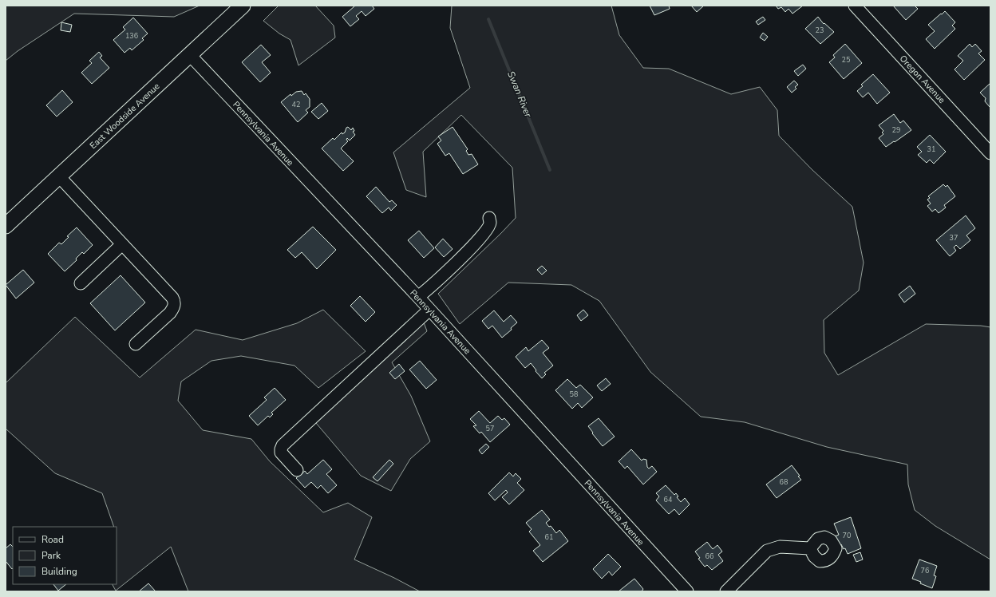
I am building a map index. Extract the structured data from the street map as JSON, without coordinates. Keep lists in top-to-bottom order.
{
  "streets": {
    "main road": ["East Woodside Avenue"],
    "street": ["Oregon Avenue", "Pennsylvania Avenue"]
  },
  "crossings": [
    ["East Woodside Avenue", "Pennsylvania Avenue"]
  ],
  "water": ["Swan River"],
  "house_numbers": [
    "23",
    "136",
    "25",
    "42",
    "29",
    "31",
    "37",
    "58",
    "57",
    "68",
    "64",
    "70",
    "61",
    "66",
    "76"
  ],
  "legend": ["Road", "Park", "Building"]
}
